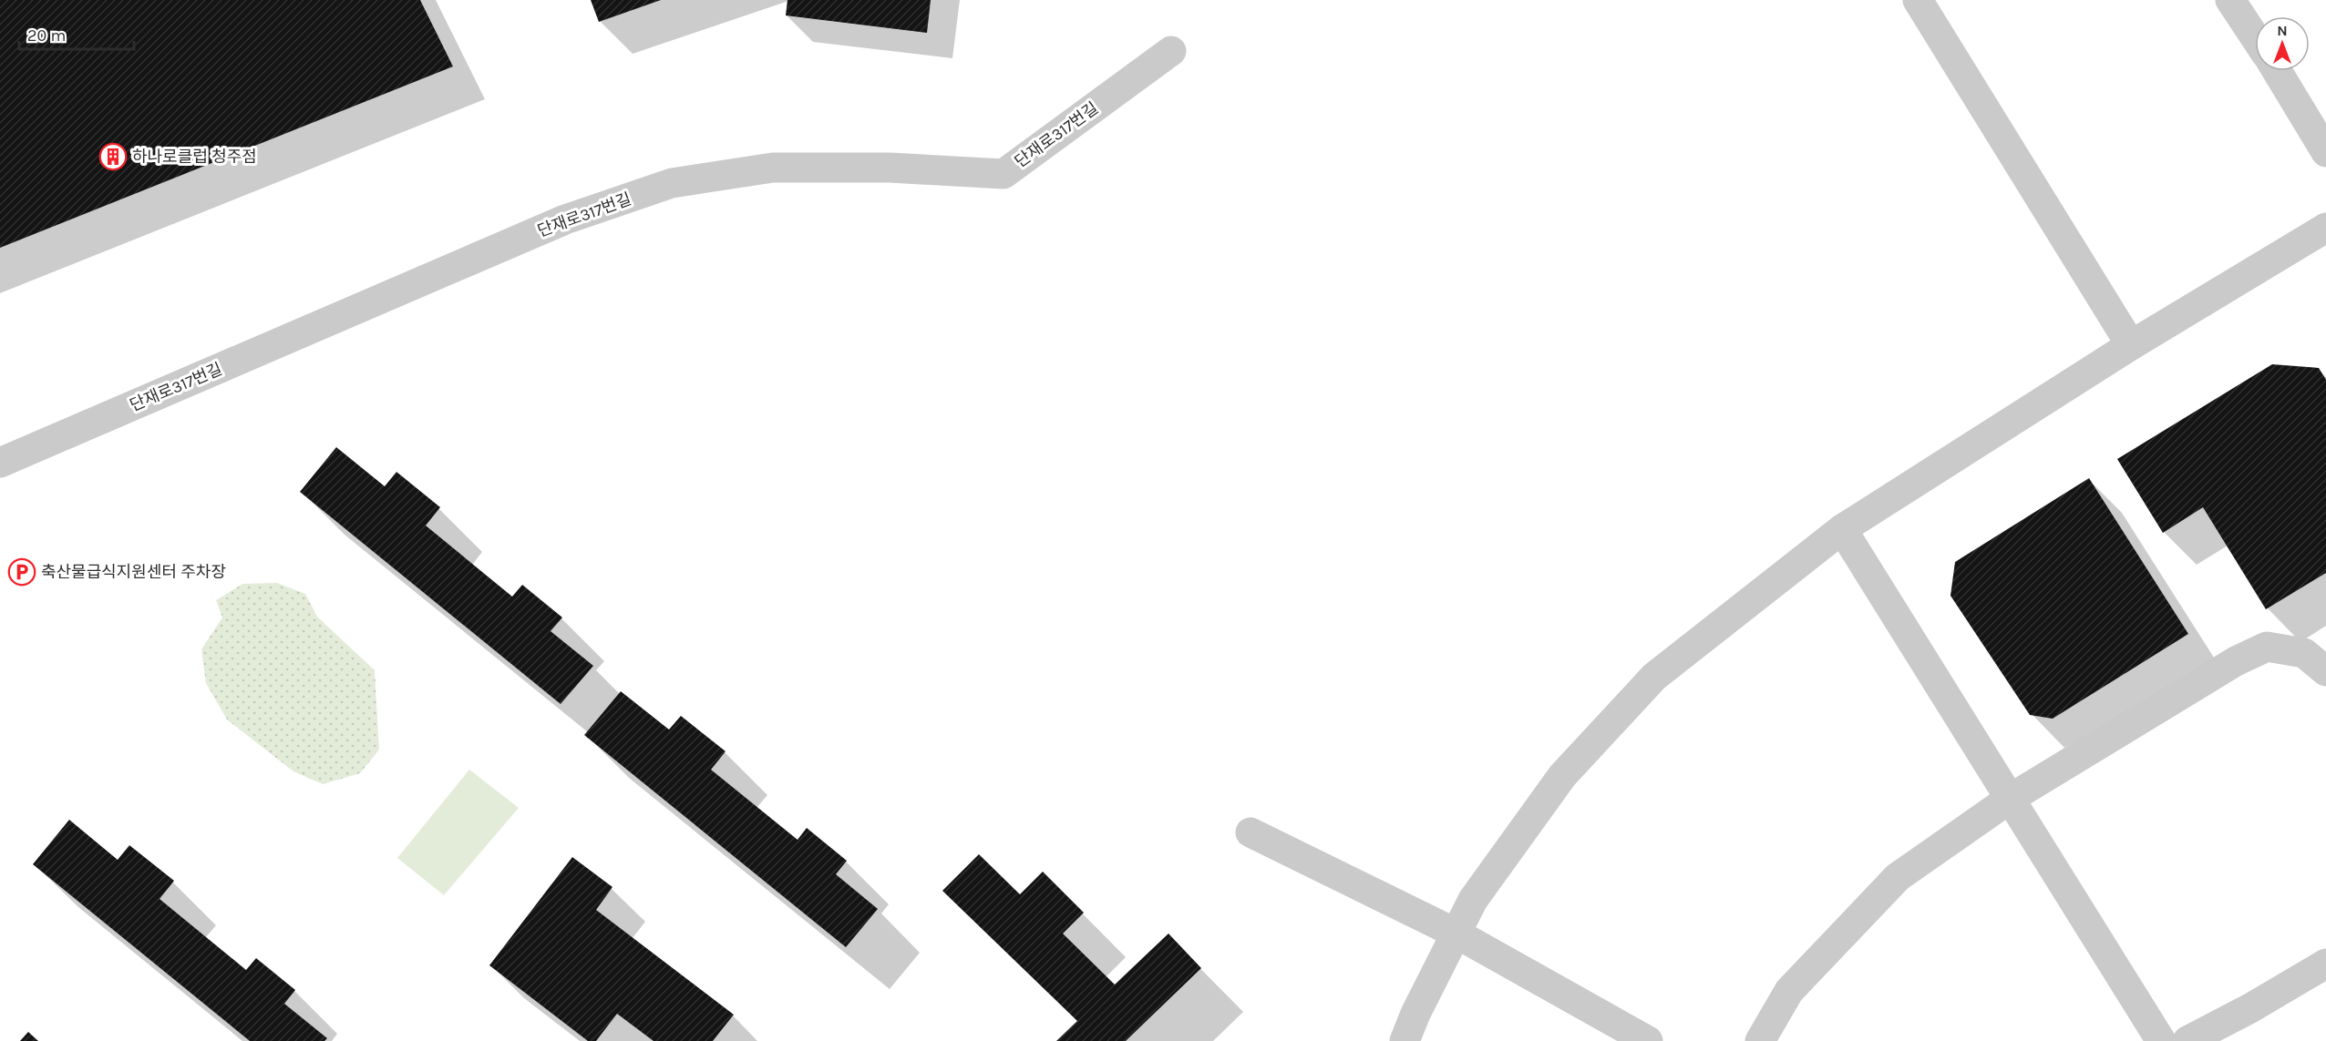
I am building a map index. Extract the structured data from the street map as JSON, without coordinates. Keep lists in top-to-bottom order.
{
  "streets": {
    "street": ["단재로317번길"]
  },
  "places": {
    "building": ["하나로클럽 청주점"],
    "parking": ["축산물급식지원센터 주차장"]
  },
  "scale_bar": "20 m",
  "north": "top"
}
